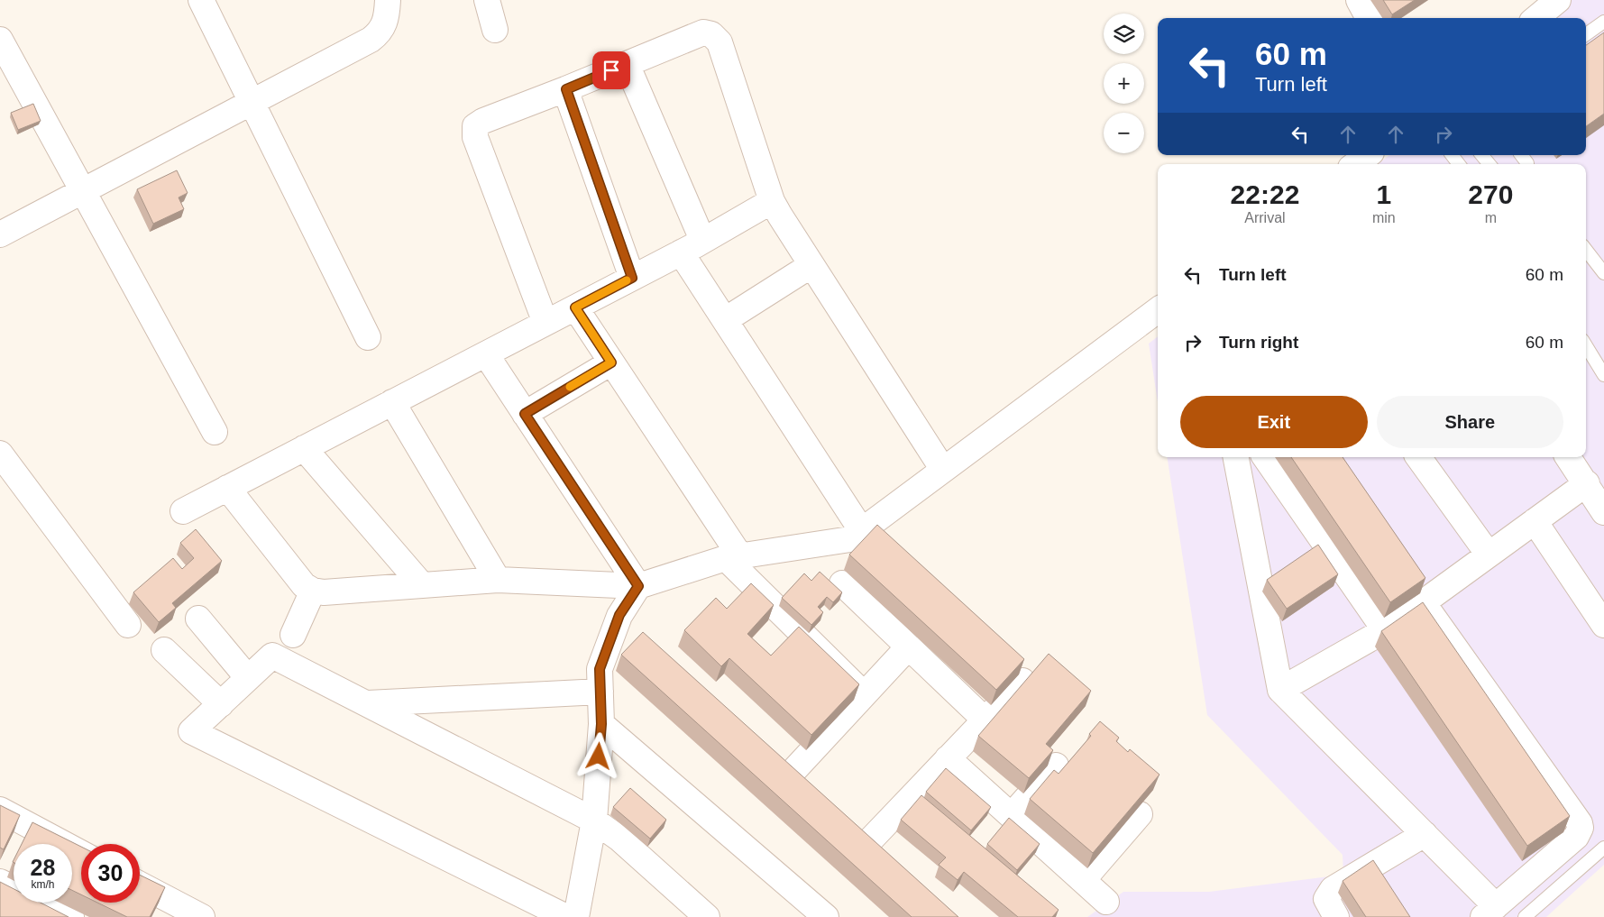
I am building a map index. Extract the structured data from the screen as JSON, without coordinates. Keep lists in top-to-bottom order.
{
  "page": {
    "map_buttons": ["+", "−"],
    "turn": ["60 m", "Turn left"],
    "eta": [
      "22:22",
      "Arrival",
      "1",
      "min",
      "270",
      "m"
    ],
    "list": [
      {
        "name": "Turn left",
        "value": "60 m"
      },
      {
        "name": "Turn right",
        "value": "60 m"
      }
    ],
    "buttons": ["Exit", "Share"],
    "speed": "28 km/h",
    "limit": "30"
  }
}
